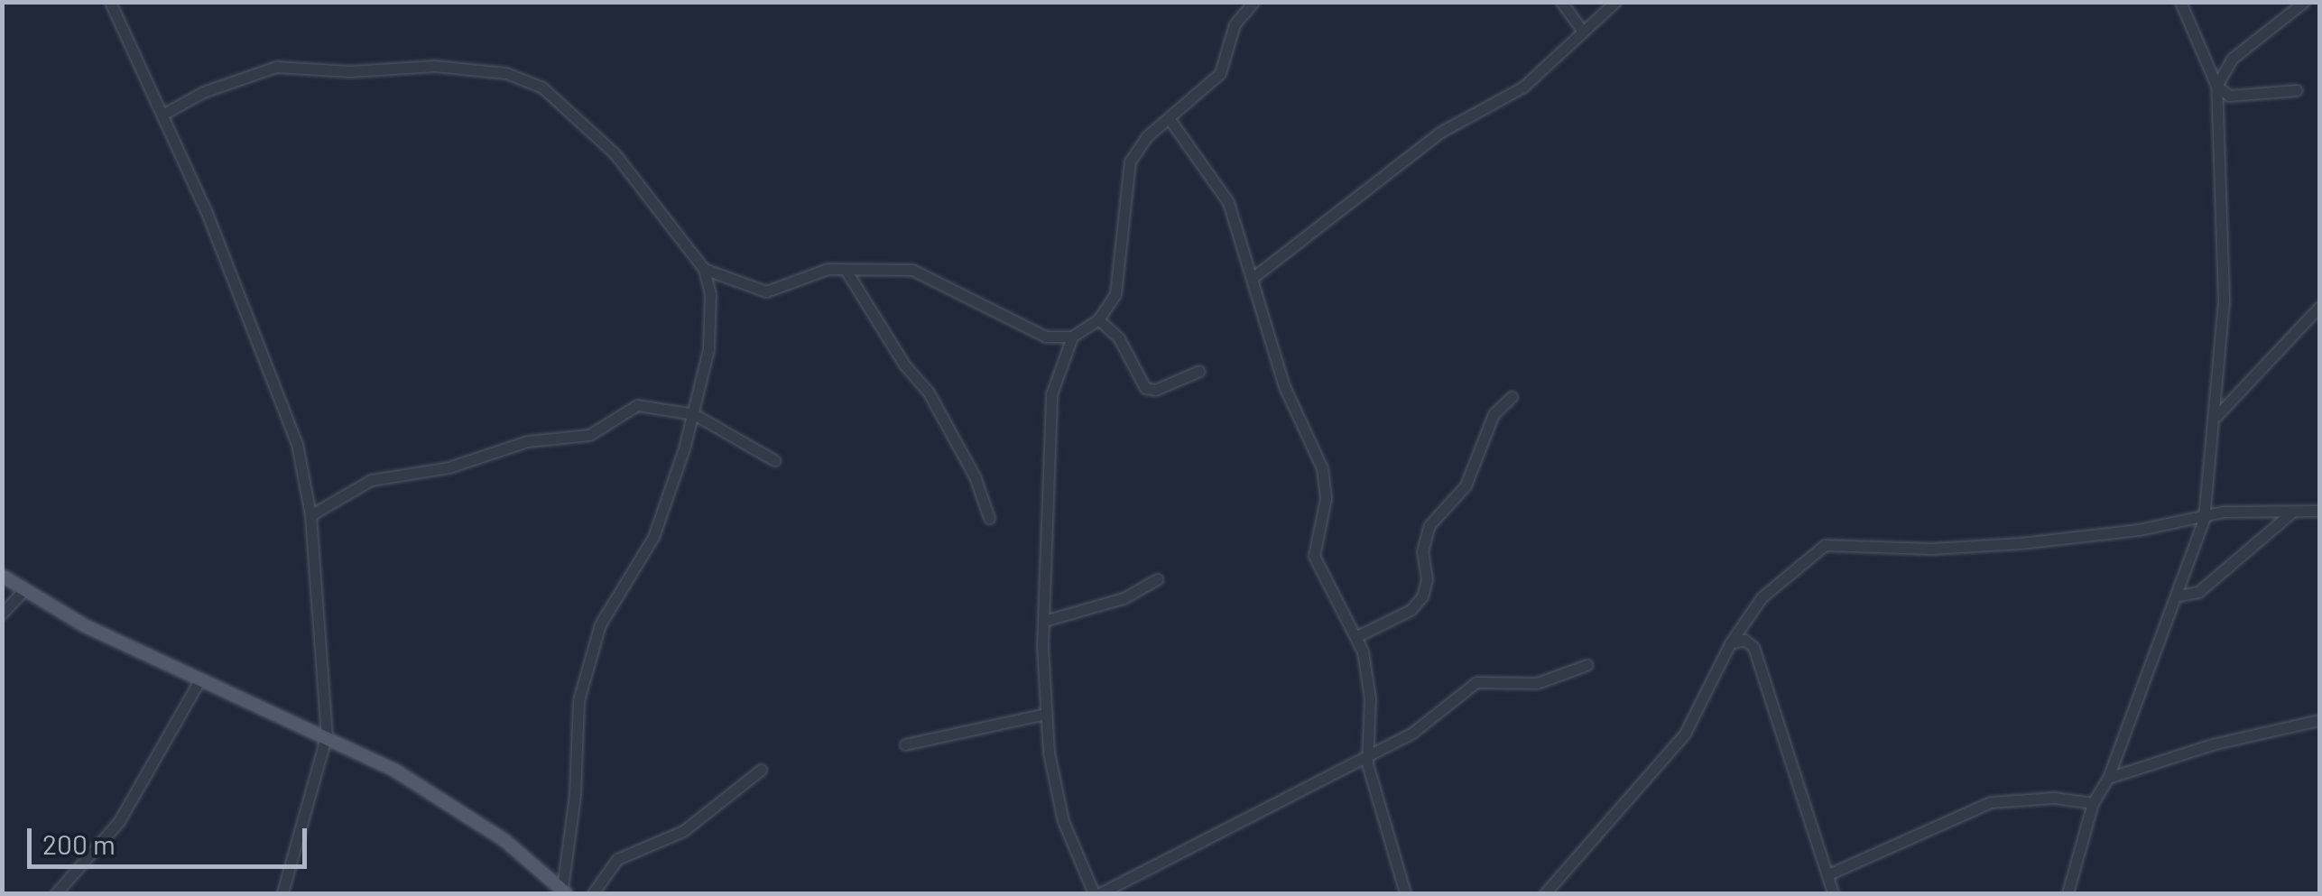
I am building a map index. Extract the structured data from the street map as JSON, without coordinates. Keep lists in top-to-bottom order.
{
  "scale_bar": "200 m"
}
